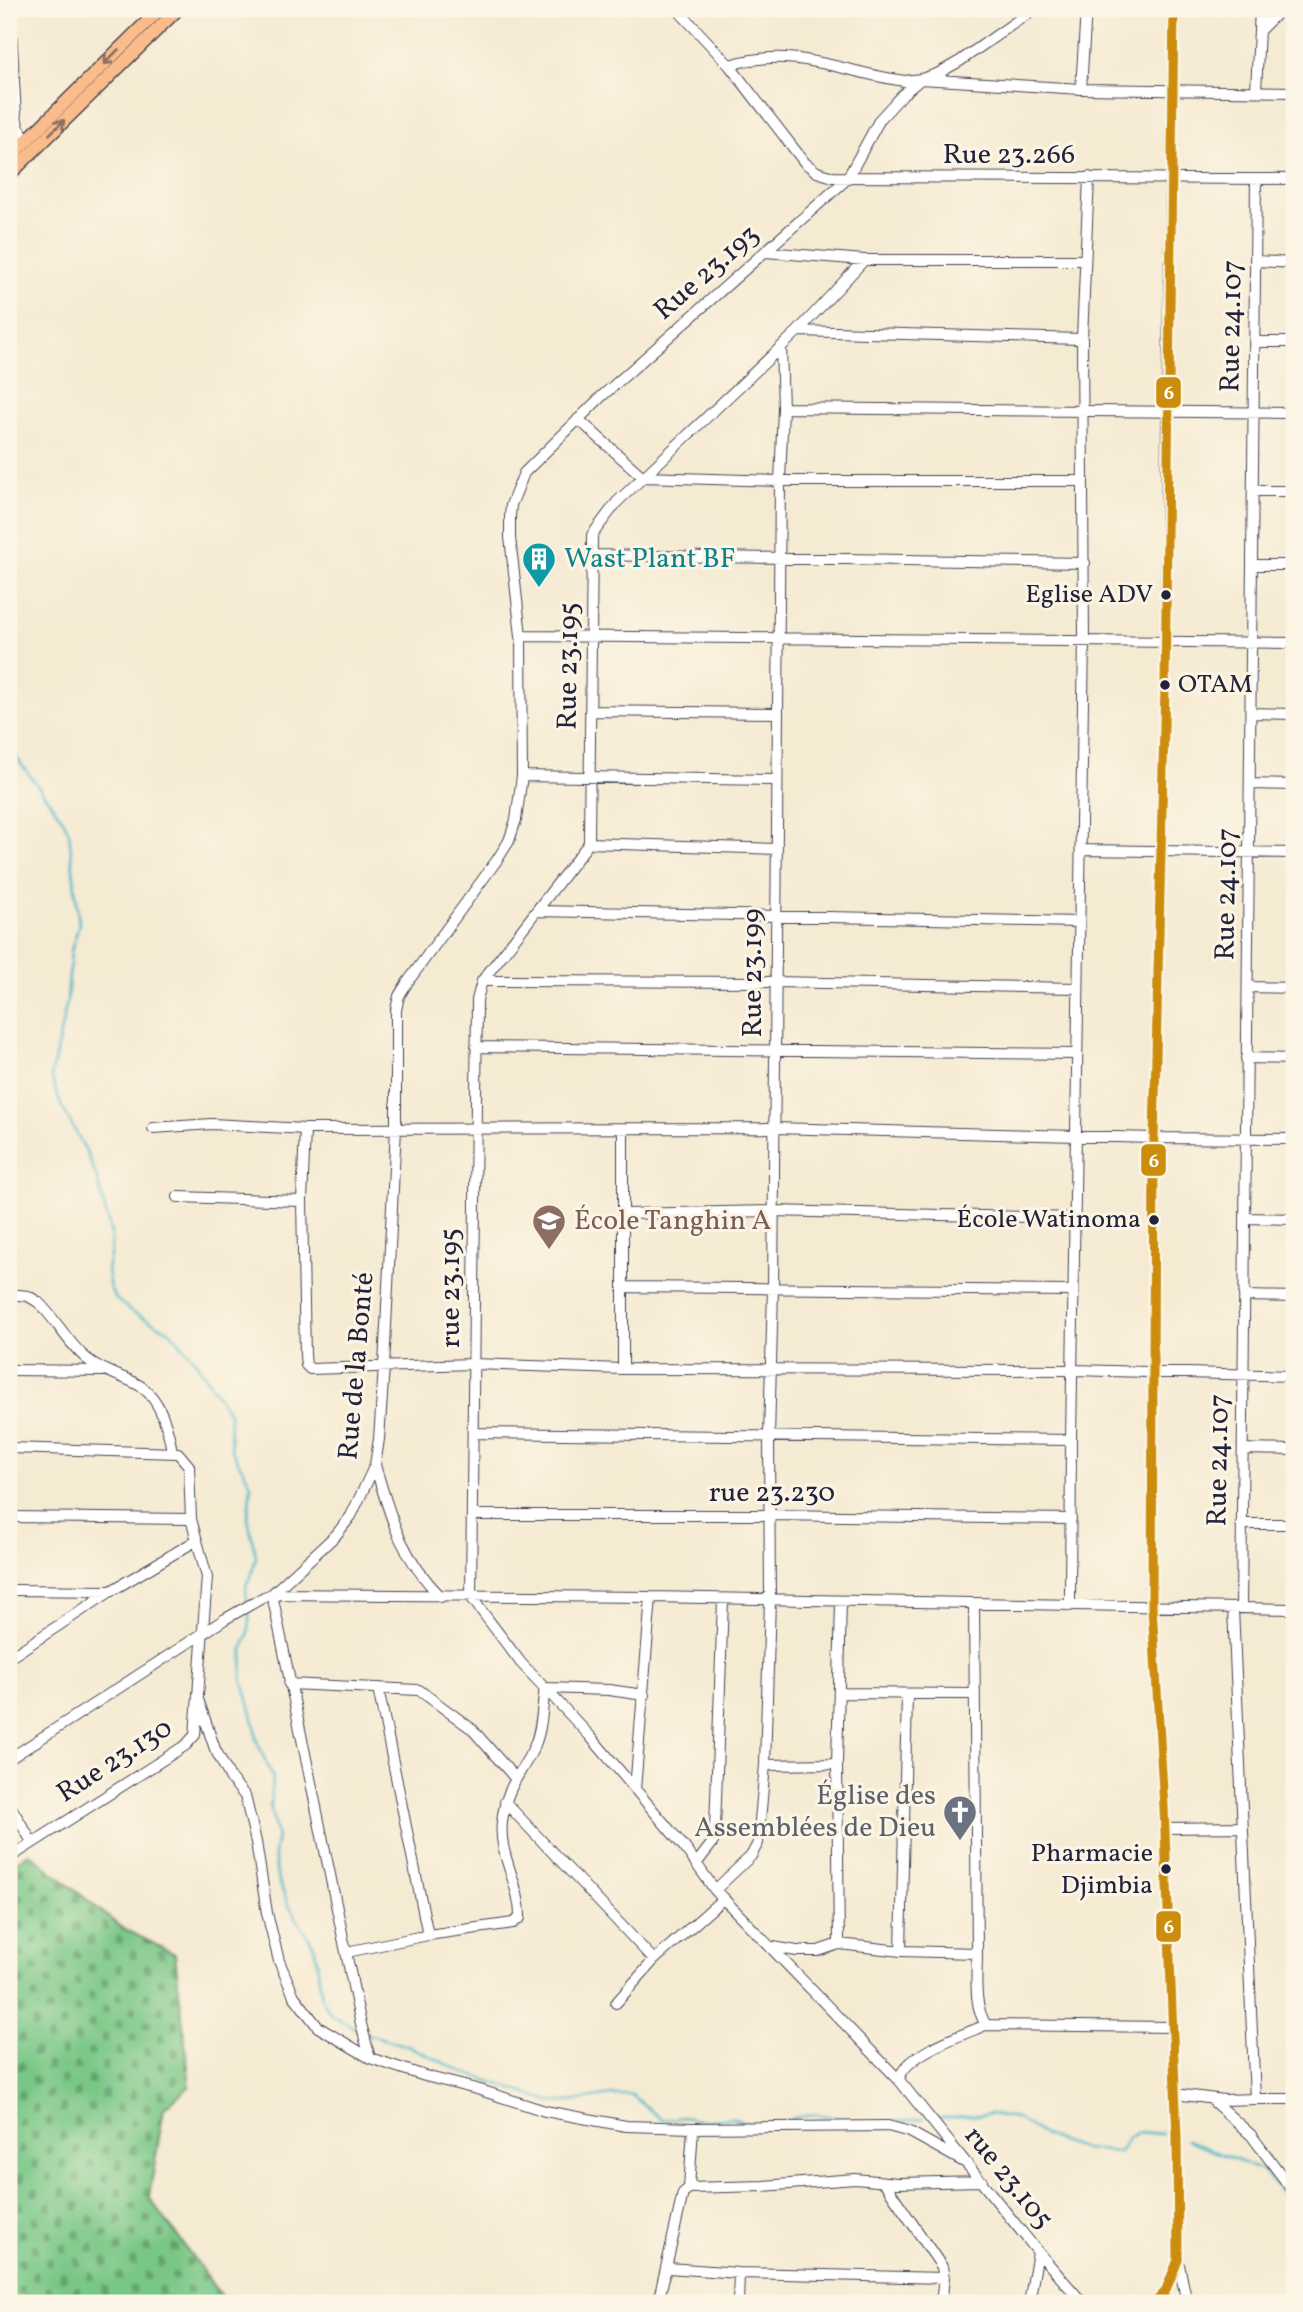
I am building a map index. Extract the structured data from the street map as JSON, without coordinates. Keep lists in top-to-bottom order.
{
  "streets": {
    "street": [
      "Rue 23.266",
      "Rue 23.193",
      "Rue 24.107",
      "Rue 23.195",
      "Rue 23.199",
      "rue 23.195",
      "Rue de la Bonté",
      "rue 23.230",
      "Rue 23.130",
      "rue 23.105"
    ]
  },
  "crossings": [
    ["Rue 23.266", "Rue 23.193"],
    ["Rue 23.266", "Rue 24.107"],
    ["Rue 23.193", "Rue de la Bonté"],
    ["Rue 23.195", "Rue 23.199"],
    ["Rue 23.199", "rue 23.230"],
    ["Rue 23.199", "rue 23.105"],
    ["rue 23.195", "rue 23.230"],
    ["rue 23.195", "rue 23.105"],
    ["Rue de la Bonté", "Rue 23.130"]
  ],
  "places": {
    "building": ["Wast Plant BF"],
    "other": [
      "Eglise ADV",
      "OTAM",
      "École Watinoma",
      "Pharmacie Djimbia"
    ],
    "school or university": ["École Tanghin A"],
    "church": ["Église des Assemblées de Dieu"]
  },
  "lines": ["transit line 6"]
}
